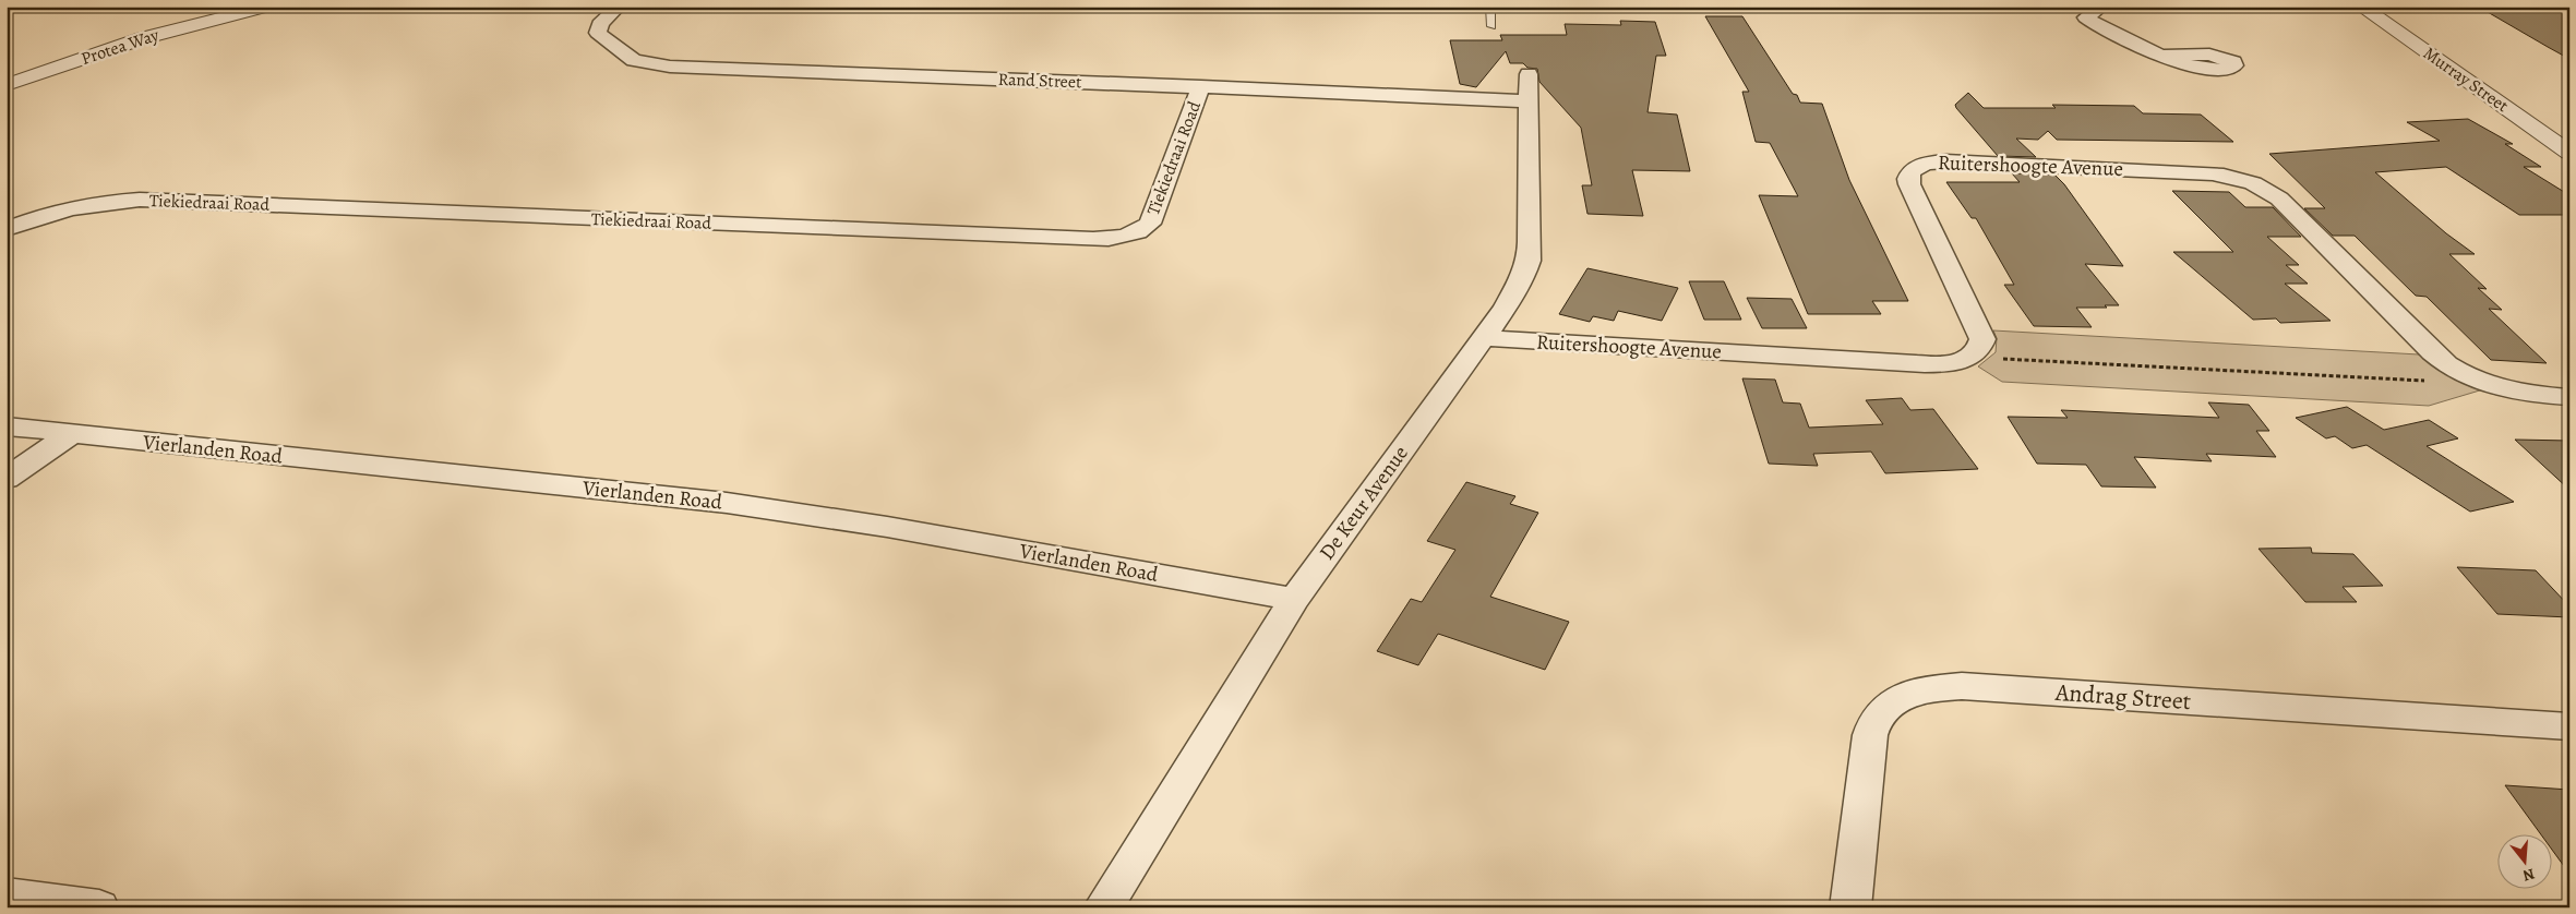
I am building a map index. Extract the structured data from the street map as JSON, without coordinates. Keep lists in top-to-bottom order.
{
  "streets": {
    "street": [
      "Protea Way",
      "Murray Street",
      "Rand Street",
      "Tiekiedraai Road",
      "Ruitershoogte Avenue",
      "Vierlanden Road",
      "De Keur Avenue",
      "Andrag Street"
    ]
  },
  "crossings": [
    ["Rand Street", "Tiekiedraai Road"],
    ["Rand Street", "De Keur Avenue"],
    ["Ruitershoogte Avenue", "De Keur Avenue"],
    ["Vierlanden Road", "De Keur Avenue"]
  ],
  "north": "bottom"
}
